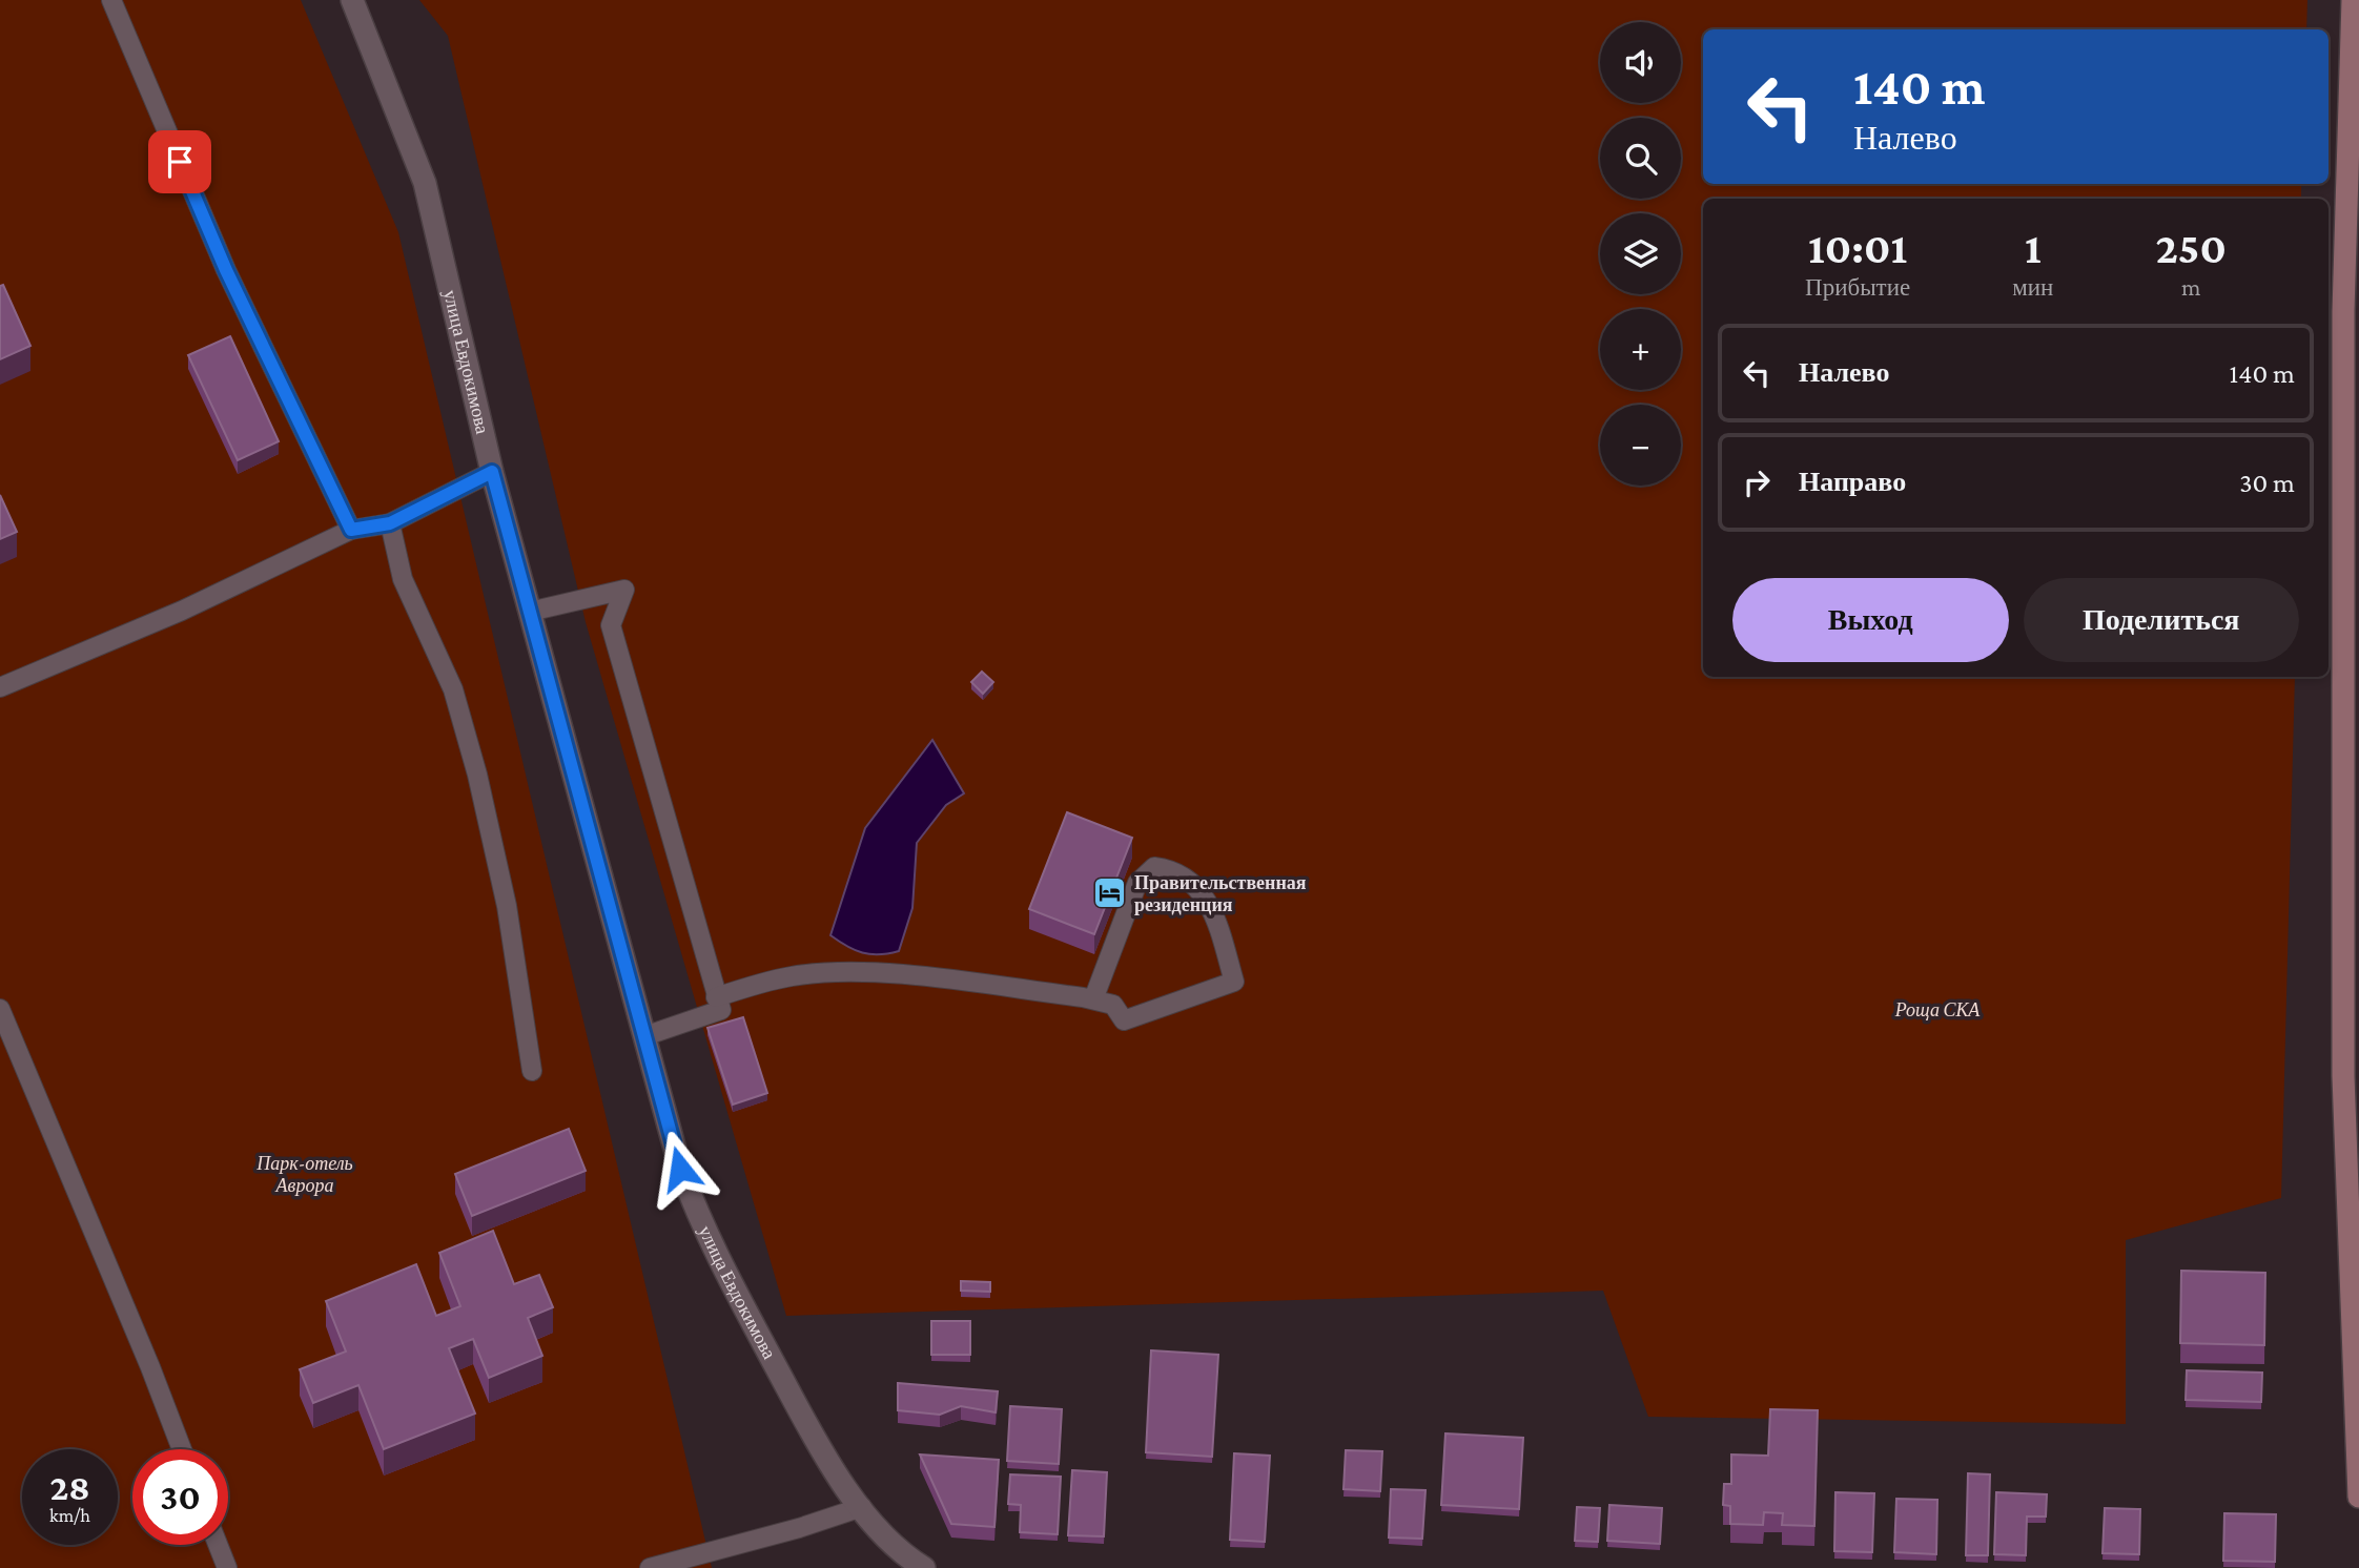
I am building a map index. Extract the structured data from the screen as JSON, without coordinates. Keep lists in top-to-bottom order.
{
  "streets": {
    "street": ["улица Евдокимова"]
  },
  "parks": ["Роща СКА", "Парк-отель Аврора"],
  "places": {
    "hotel": ["Правительственная резиденция"]
  },
  "page": {
    "map_buttons": ["+", "−"],
    "turn": ["140 m", "Налево"],
    "eta": [
      "10:01",
      "Прибытие",
      "1",
      "мин",
      "250",
      "m"
    ],
    "list": [
      {
        "name": "Налево",
        "value": "140 m"
      },
      {
        "name": "Направо",
        "value": "30 m"
      }
    ],
    "buttons": ["Выход", "Поделиться"],
    "speed": "28 km/h",
    "limit": "30"
  }
}
